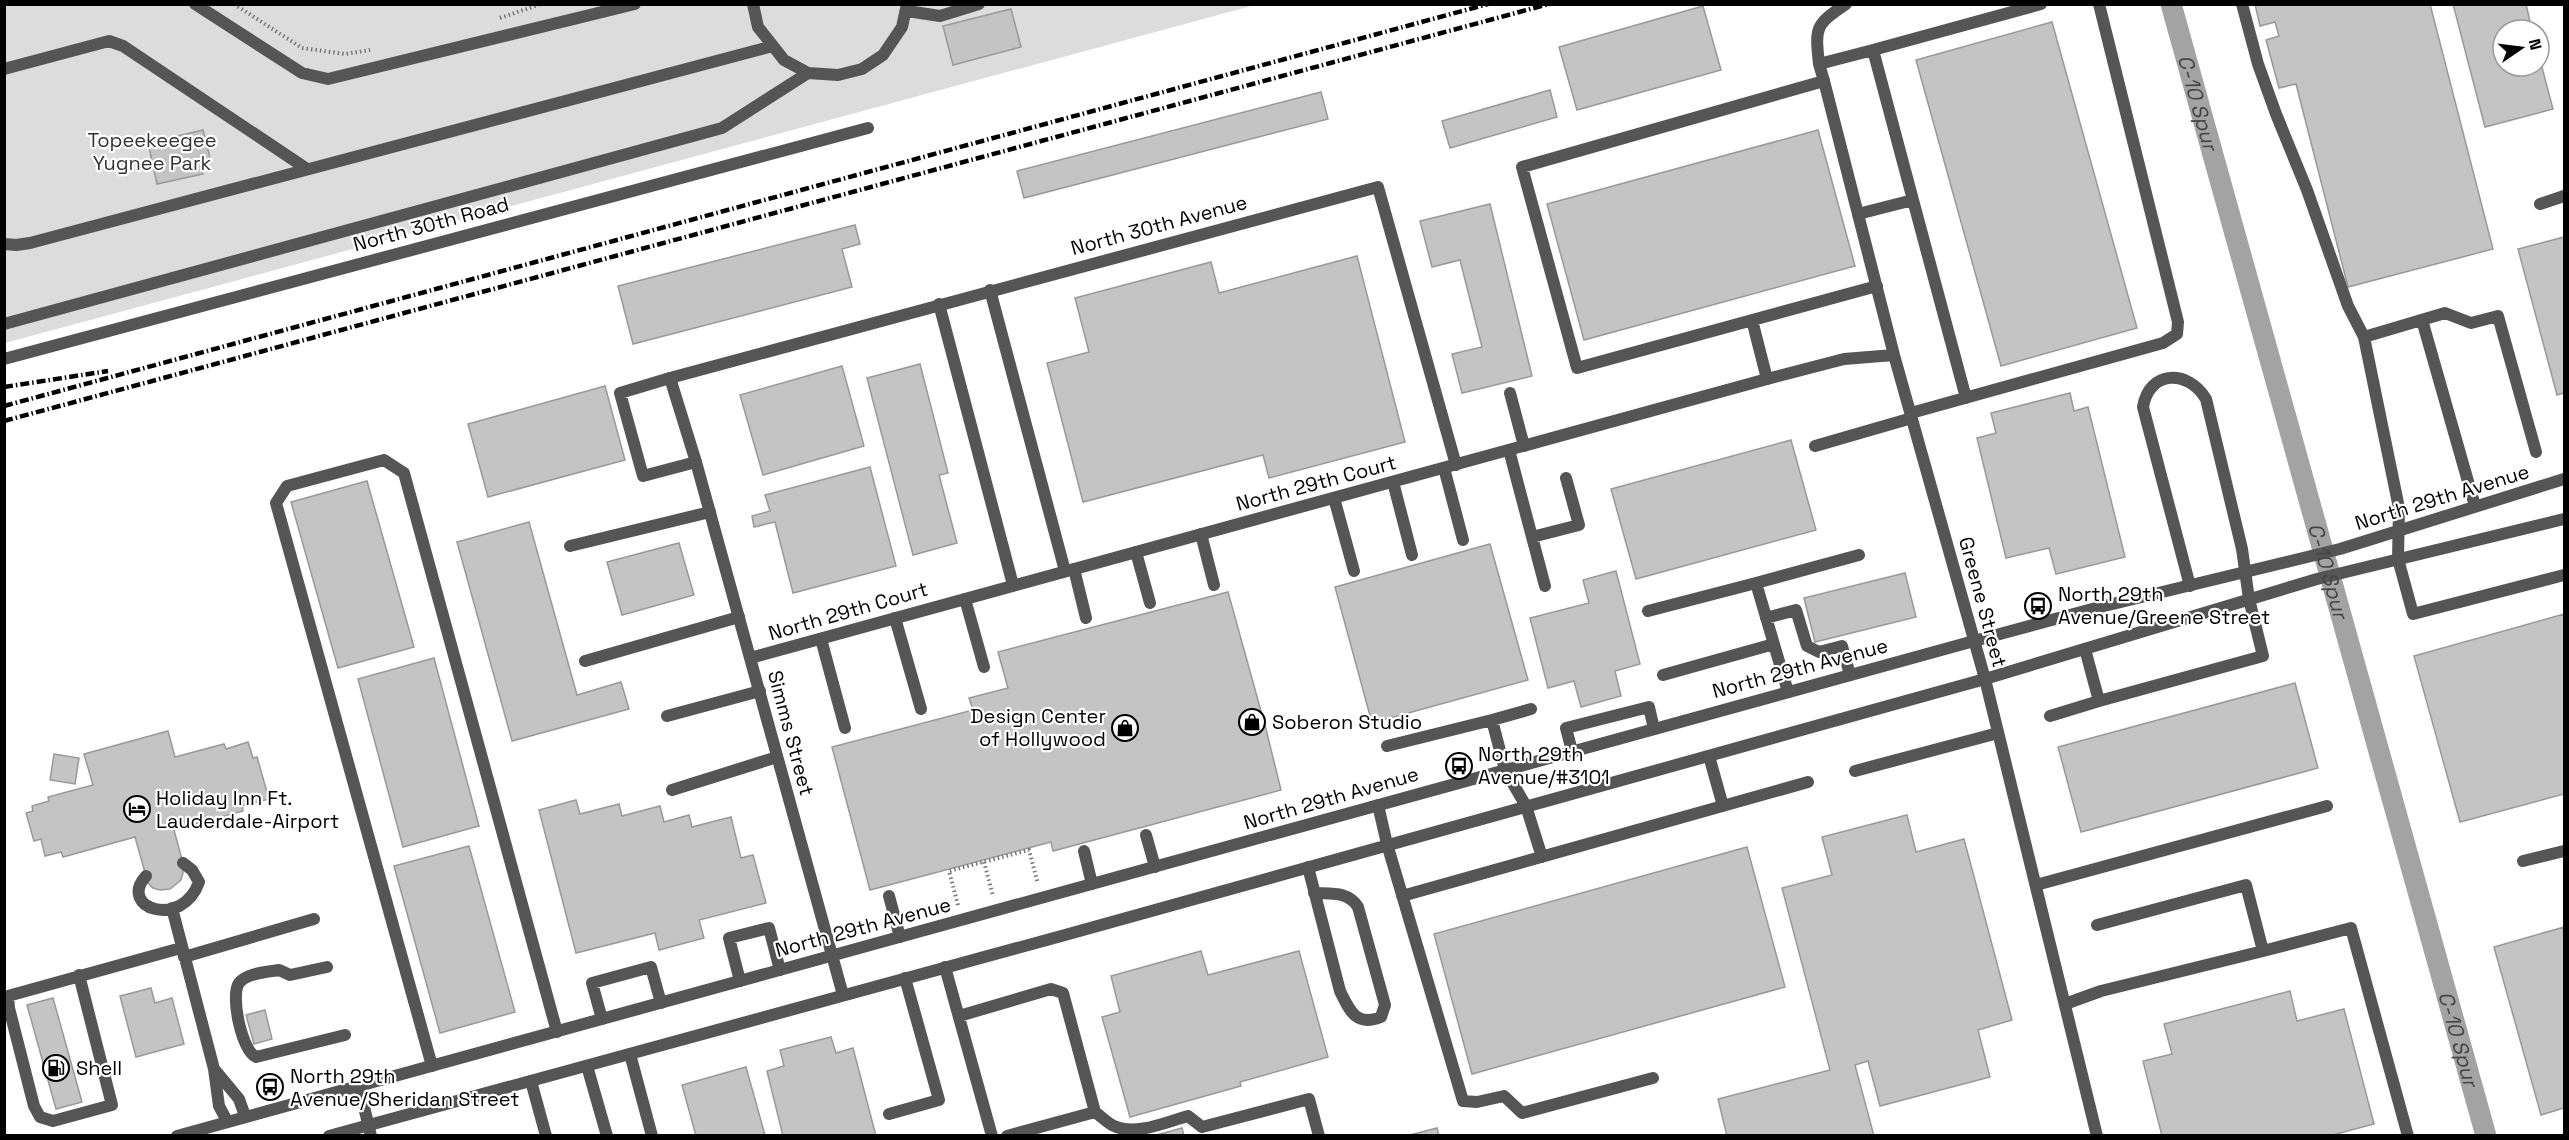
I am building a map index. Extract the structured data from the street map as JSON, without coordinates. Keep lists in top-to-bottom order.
{
  "streets": {
    "street": [
      "North 30th Road",
      "North 30th Avenue",
      "North 29th Court",
      "North 29th Avenue",
      "Greene Street",
      "Simms Street"
    ]
  },
  "crossings": [
    ["North 30th Avenue", "North 29th Court"],
    ["North 30th Avenue", "Simms Street"],
    ["North 29th Court", "Greene Street"],
    ["North 29th Court", "Simms Street"],
    ["North 29th Avenue", "Greene Street"],
    ["North 29th Avenue", "Simms Street"]
  ],
  "water": ["C-10 Spur"],
  "parks": ["Topeekeegee Yugnee Park"],
  "places": {
    "bus stop": ["North 29th Avenue/Greene Street", "North 29th Avenue/#3101", "North 29th Avenue/Sheridan Street"],
    "shop": ["Soberon Studio", "Design Center of Hollywood"],
    "hotel": ["Holiday Inn Ft. Lauderdale-Airport"],
    "fuel station": ["Shell"]
  },
  "north": "right"
}
